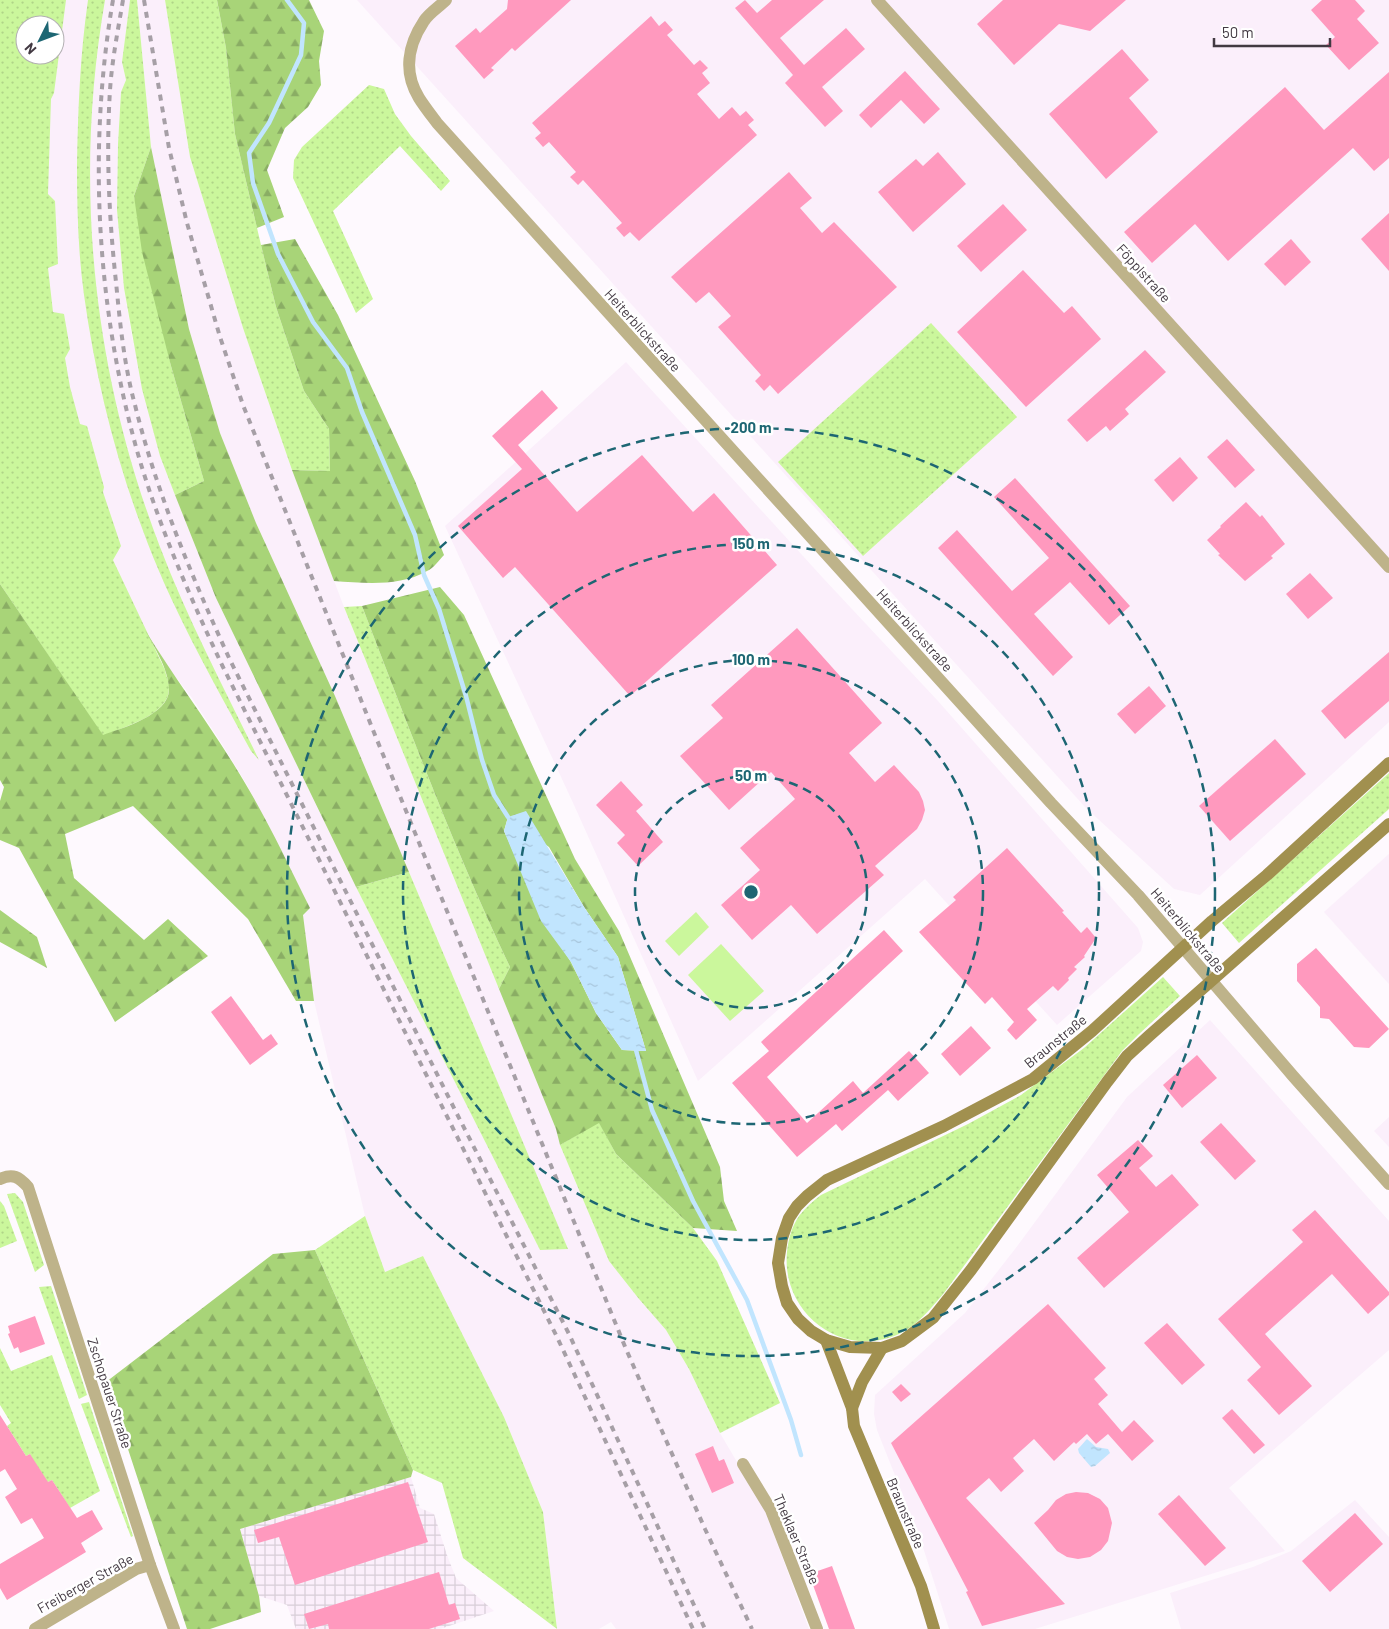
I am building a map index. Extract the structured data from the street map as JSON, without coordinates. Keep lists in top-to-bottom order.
{
  "streets": {
    "main road": ["Braunstraße"],
    "street": [
      "Föpplstraße",
      "Heiterblickstraße",
      "Zschopauer Straße",
      "Theklaer Straße",
      "Freiberger Straße"
    ]
  },
  "crossings": [
    ["Heiterblickstraße", "Braunstraße"],
    ["Zschopauer Straße", "Freiberger Straße"]
  ],
  "scale_bar": "50 m",
  "north": "bottom left",
  "rings": [
    "200 m",
    "150 m",
    "100 m",
    "50 m"
  ]
}
